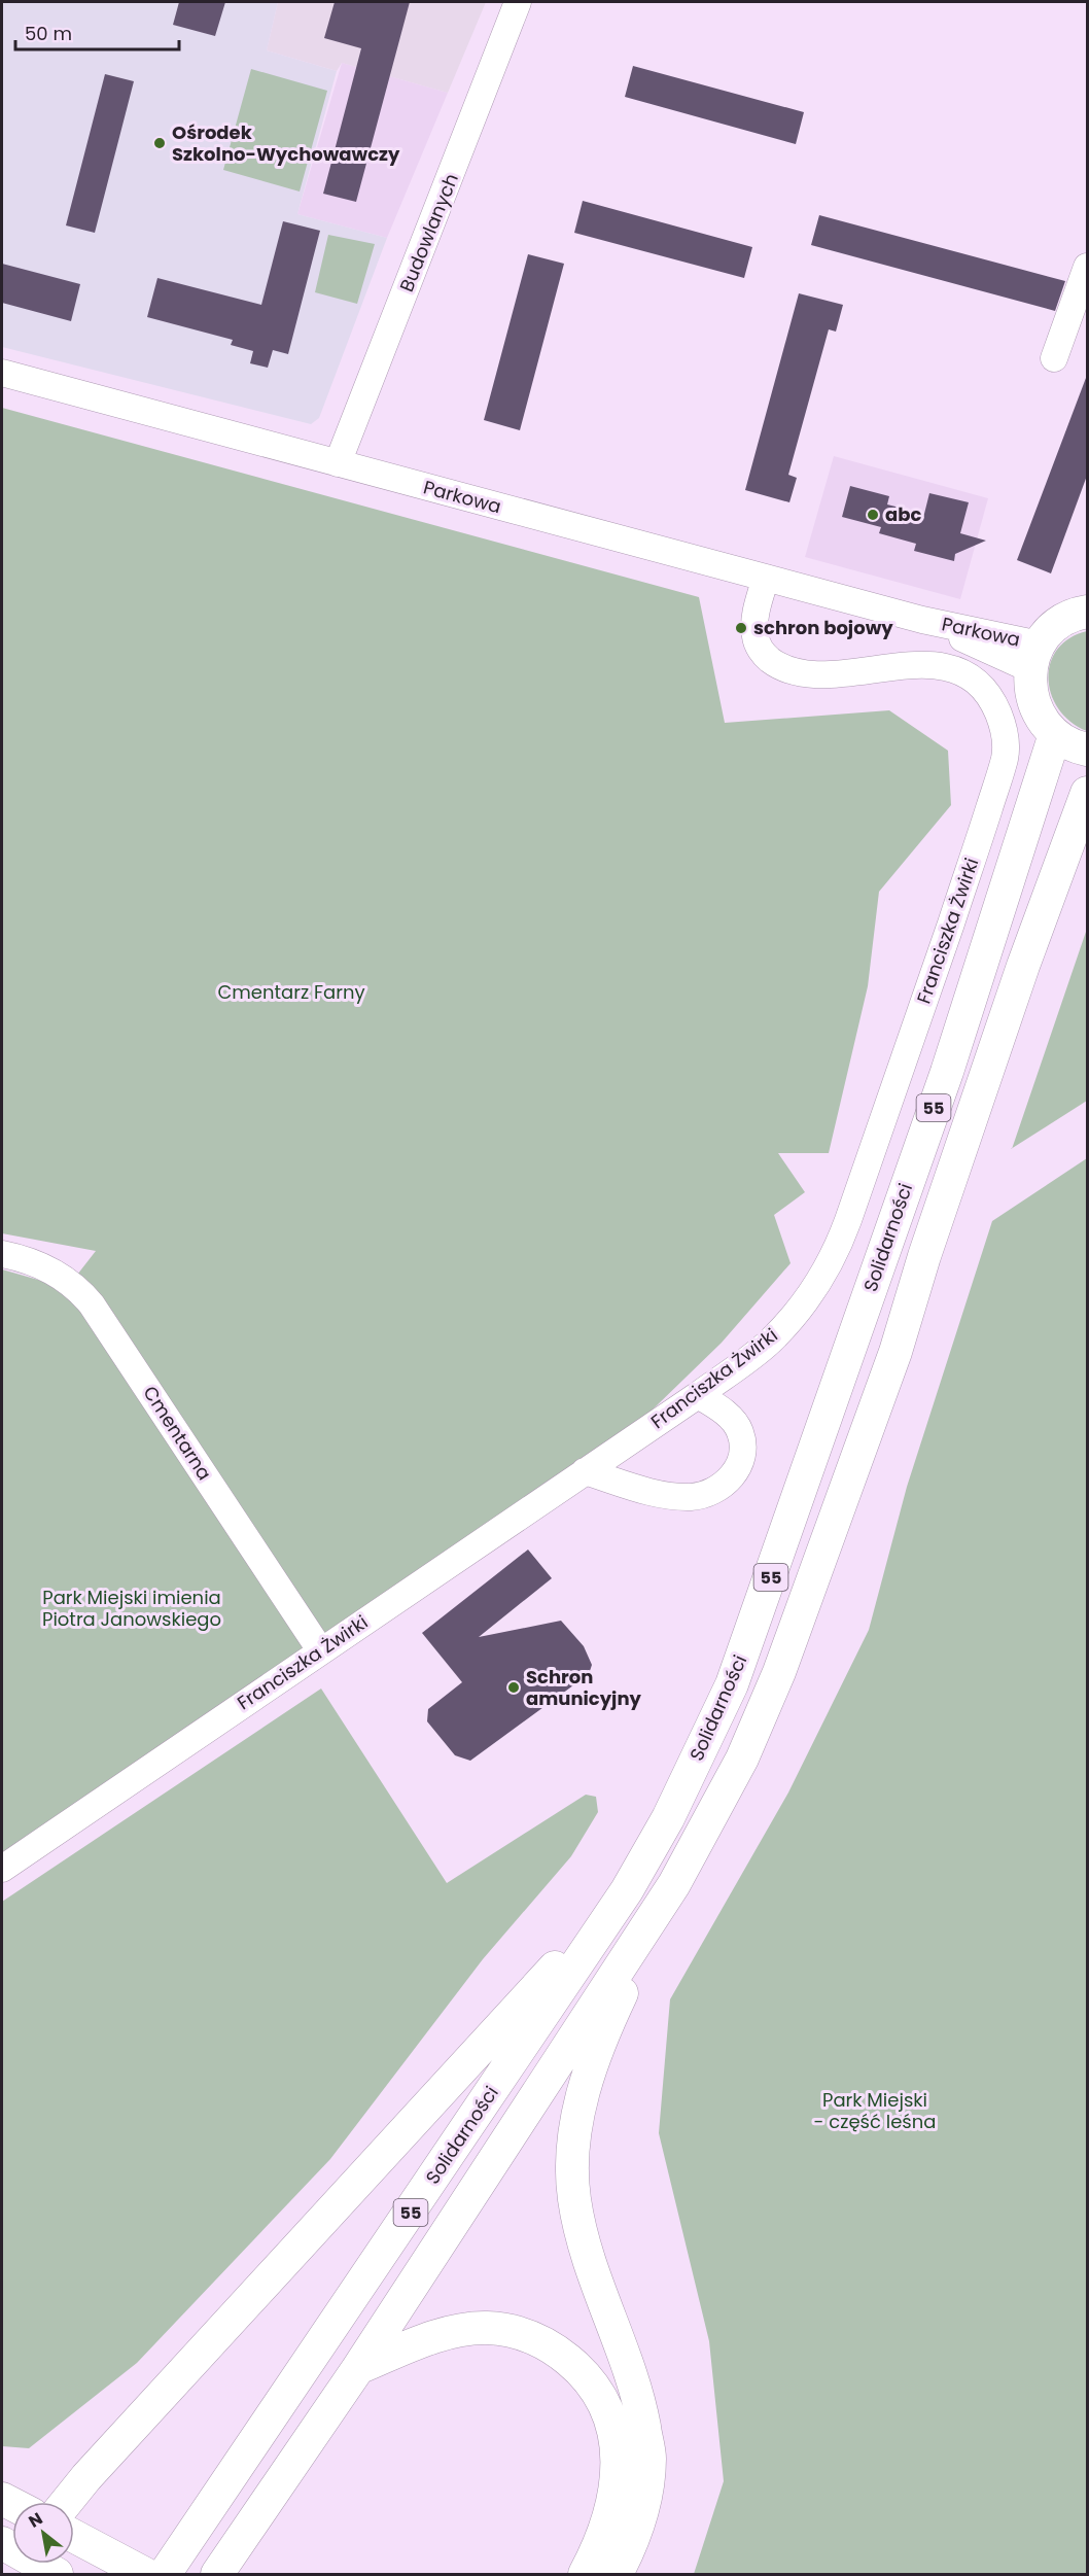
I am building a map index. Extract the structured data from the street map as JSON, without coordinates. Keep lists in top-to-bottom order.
{
  "streets": {
    "main road": ["55", "Solidarności"],
    "street": [
      "Budowlanych",
      "Parkowa",
      "Franciszka Żwirki",
      "Cmentarna"
    ]
  },
  "crossings": [
    ["Budowlanych", "Parkowa"],
    ["Parkowa", "Franciszka Żwirki"],
    ["Franciszka Żwirki", "Cmentarna"]
  ],
  "parks": ["Cmentarz Farny", "Park Miejski imienia Piotra Janowskiego", "Park Miejski - część leśna"],
  "places": [
    "Ośrodek Szkolno-Wychowawczy",
    "abc",
    "schron bojowy",
    "Schron amunicyjny"
  ],
  "scale_bar": "50 m",
  "north": "top left"
}
